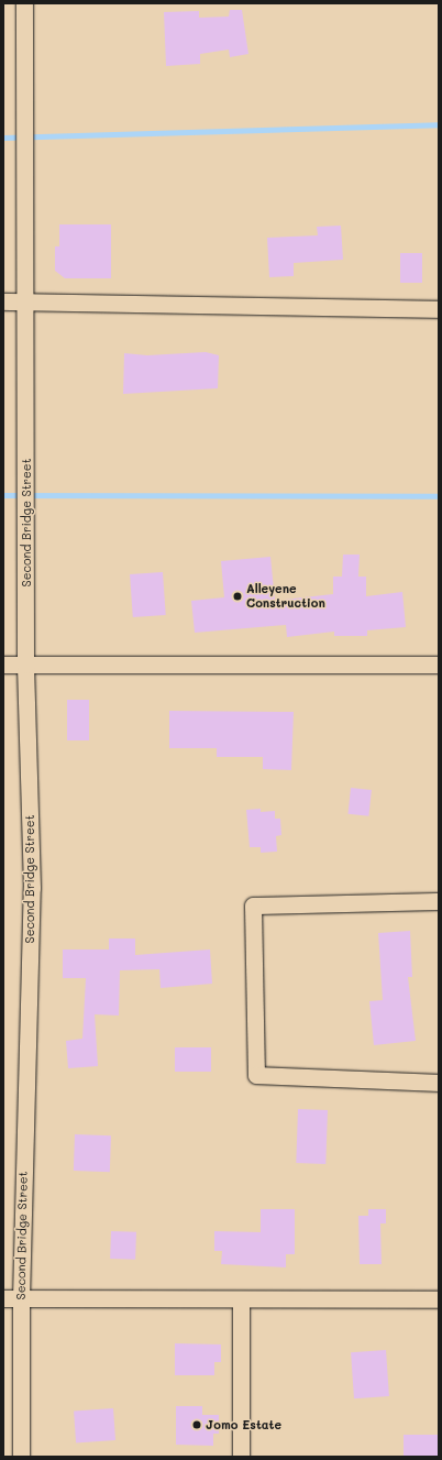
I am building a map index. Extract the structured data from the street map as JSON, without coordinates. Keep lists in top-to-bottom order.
{
  "streets": {
    "street": ["Second Bridge Street"]
  },
  "places": ["Alleyene Construction", "Jomo Estate"]
}
